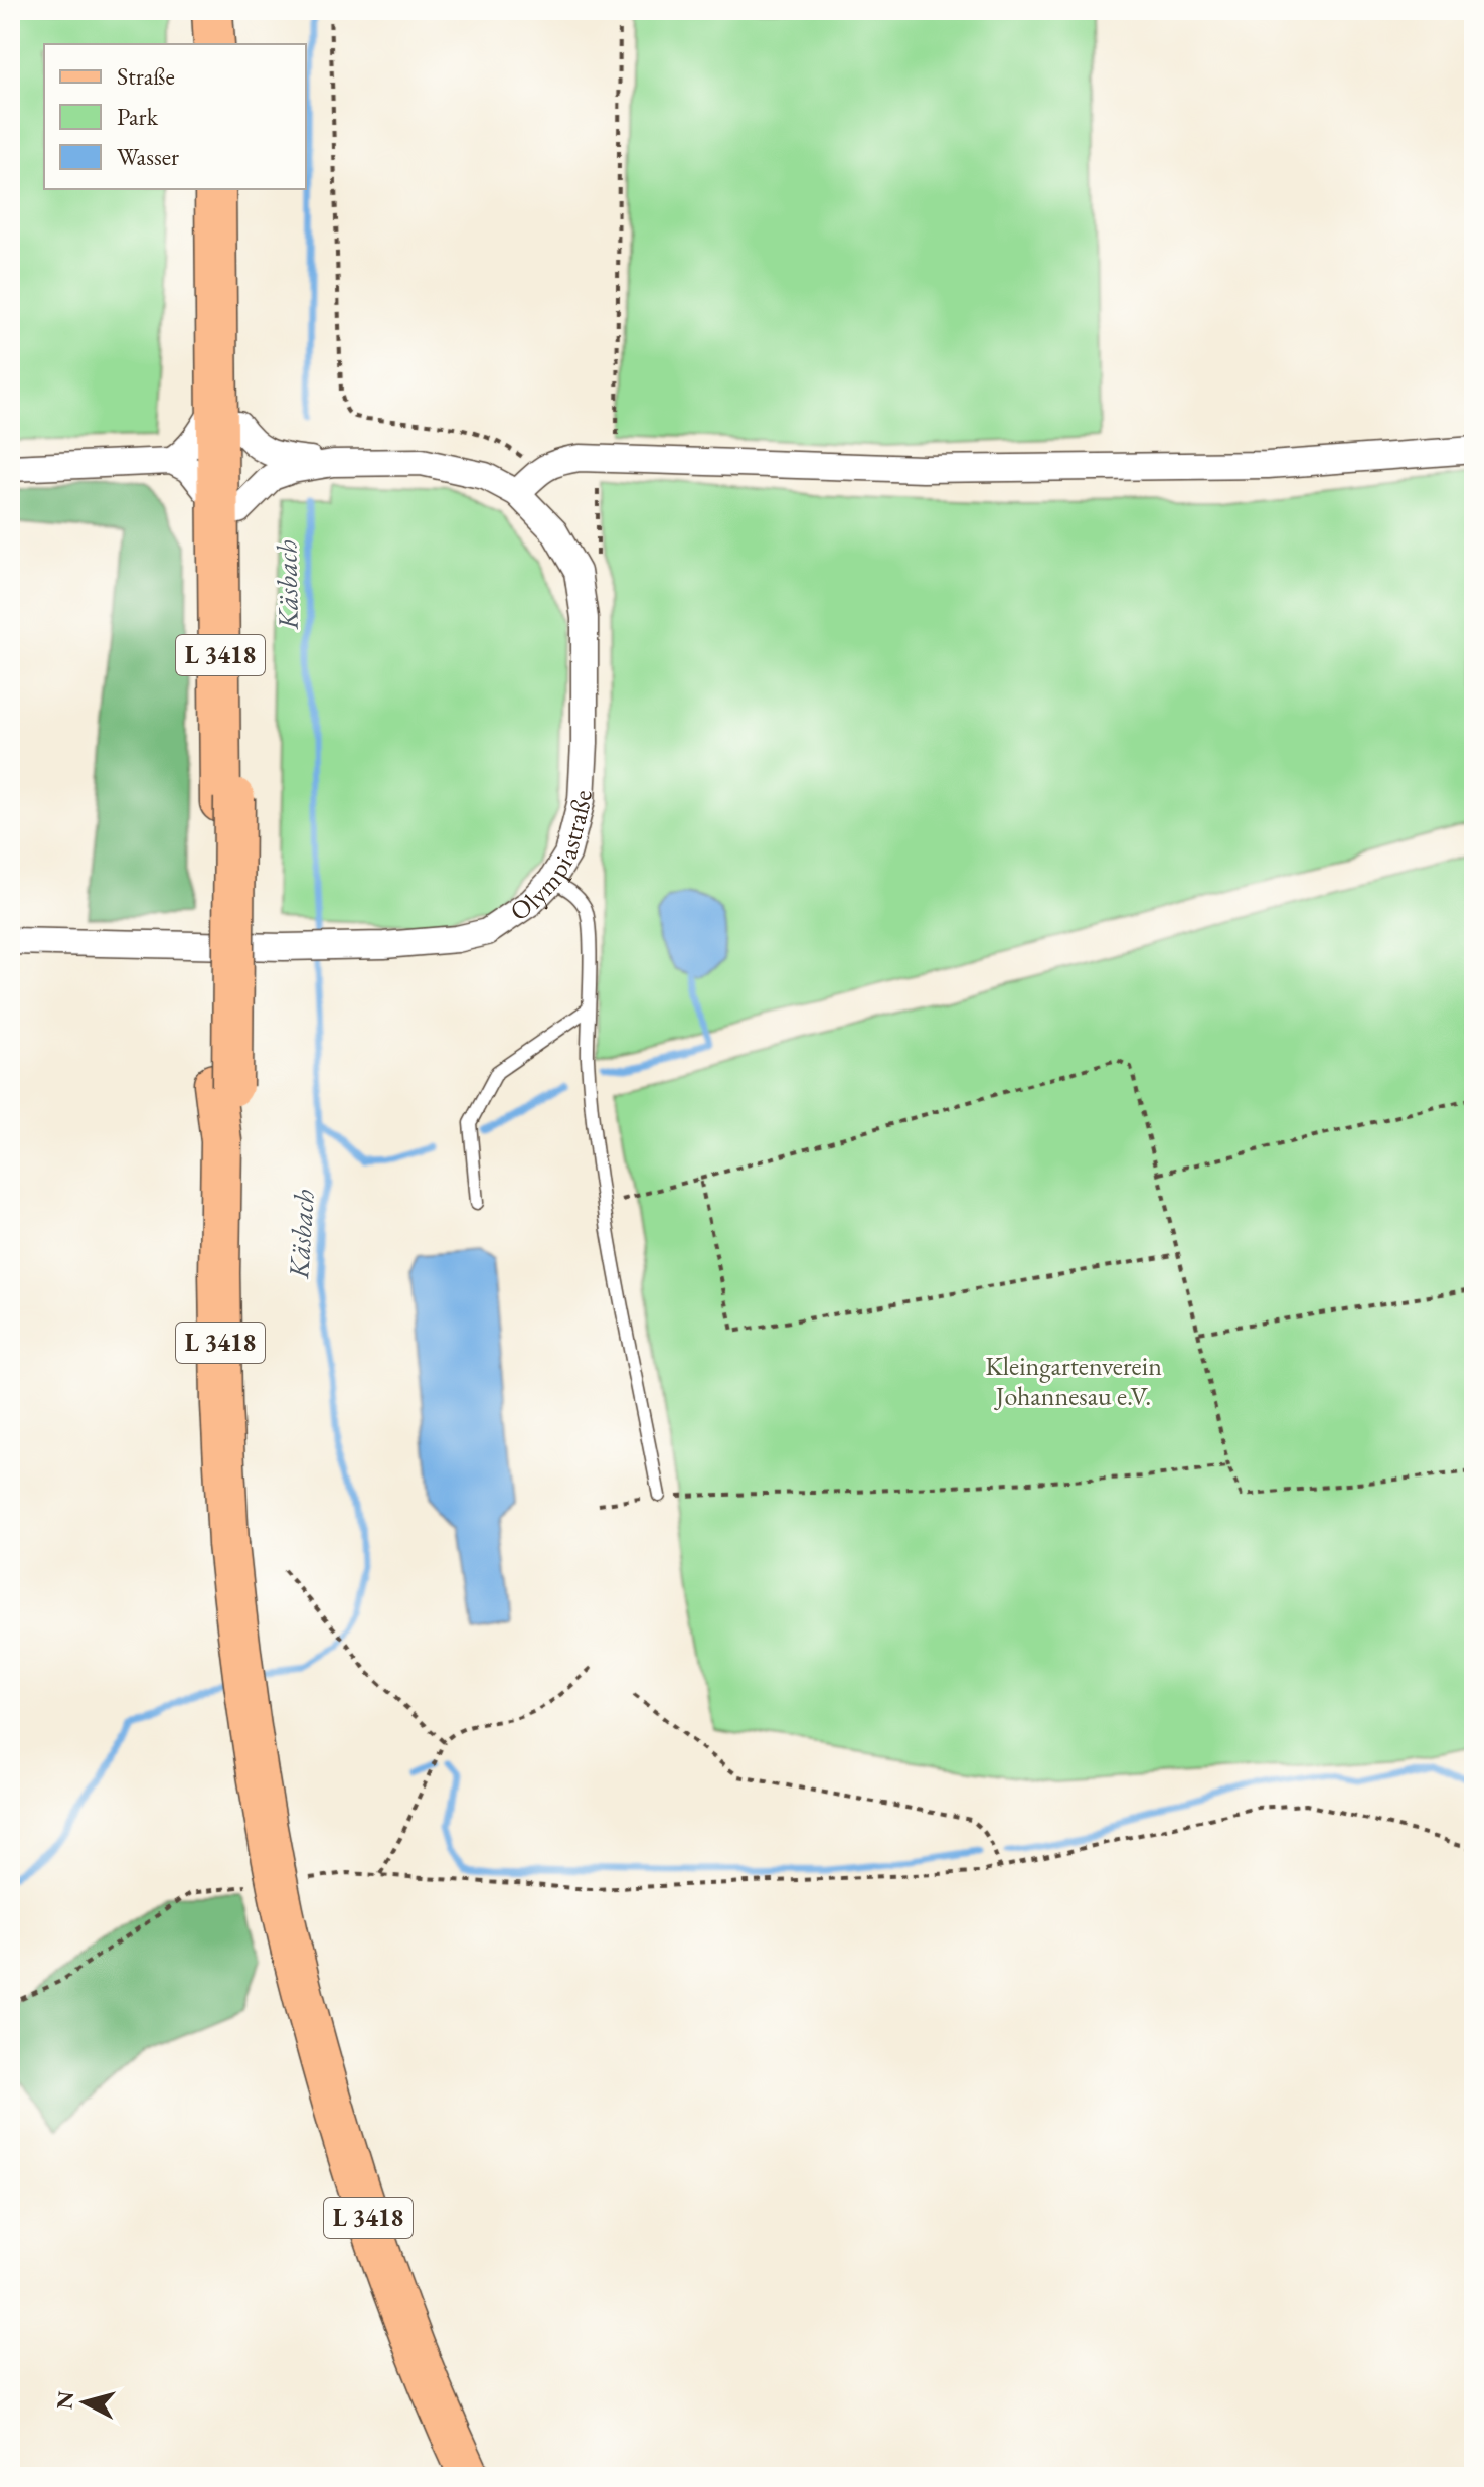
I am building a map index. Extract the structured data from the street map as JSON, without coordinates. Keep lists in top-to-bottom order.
{
  "streets": {
    "main road": ["L 3418"],
    "street": ["Olympiastraße"]
  },
  "crossings": [
    ["L 3418", "Olympiastraße"]
  ],
  "water": ["Käsbach"],
  "parks": ["Kleingartenverein Johannesau e.V."],
  "legend": ["Straße", "Park", "Wasser"],
  "north": "left"
}
